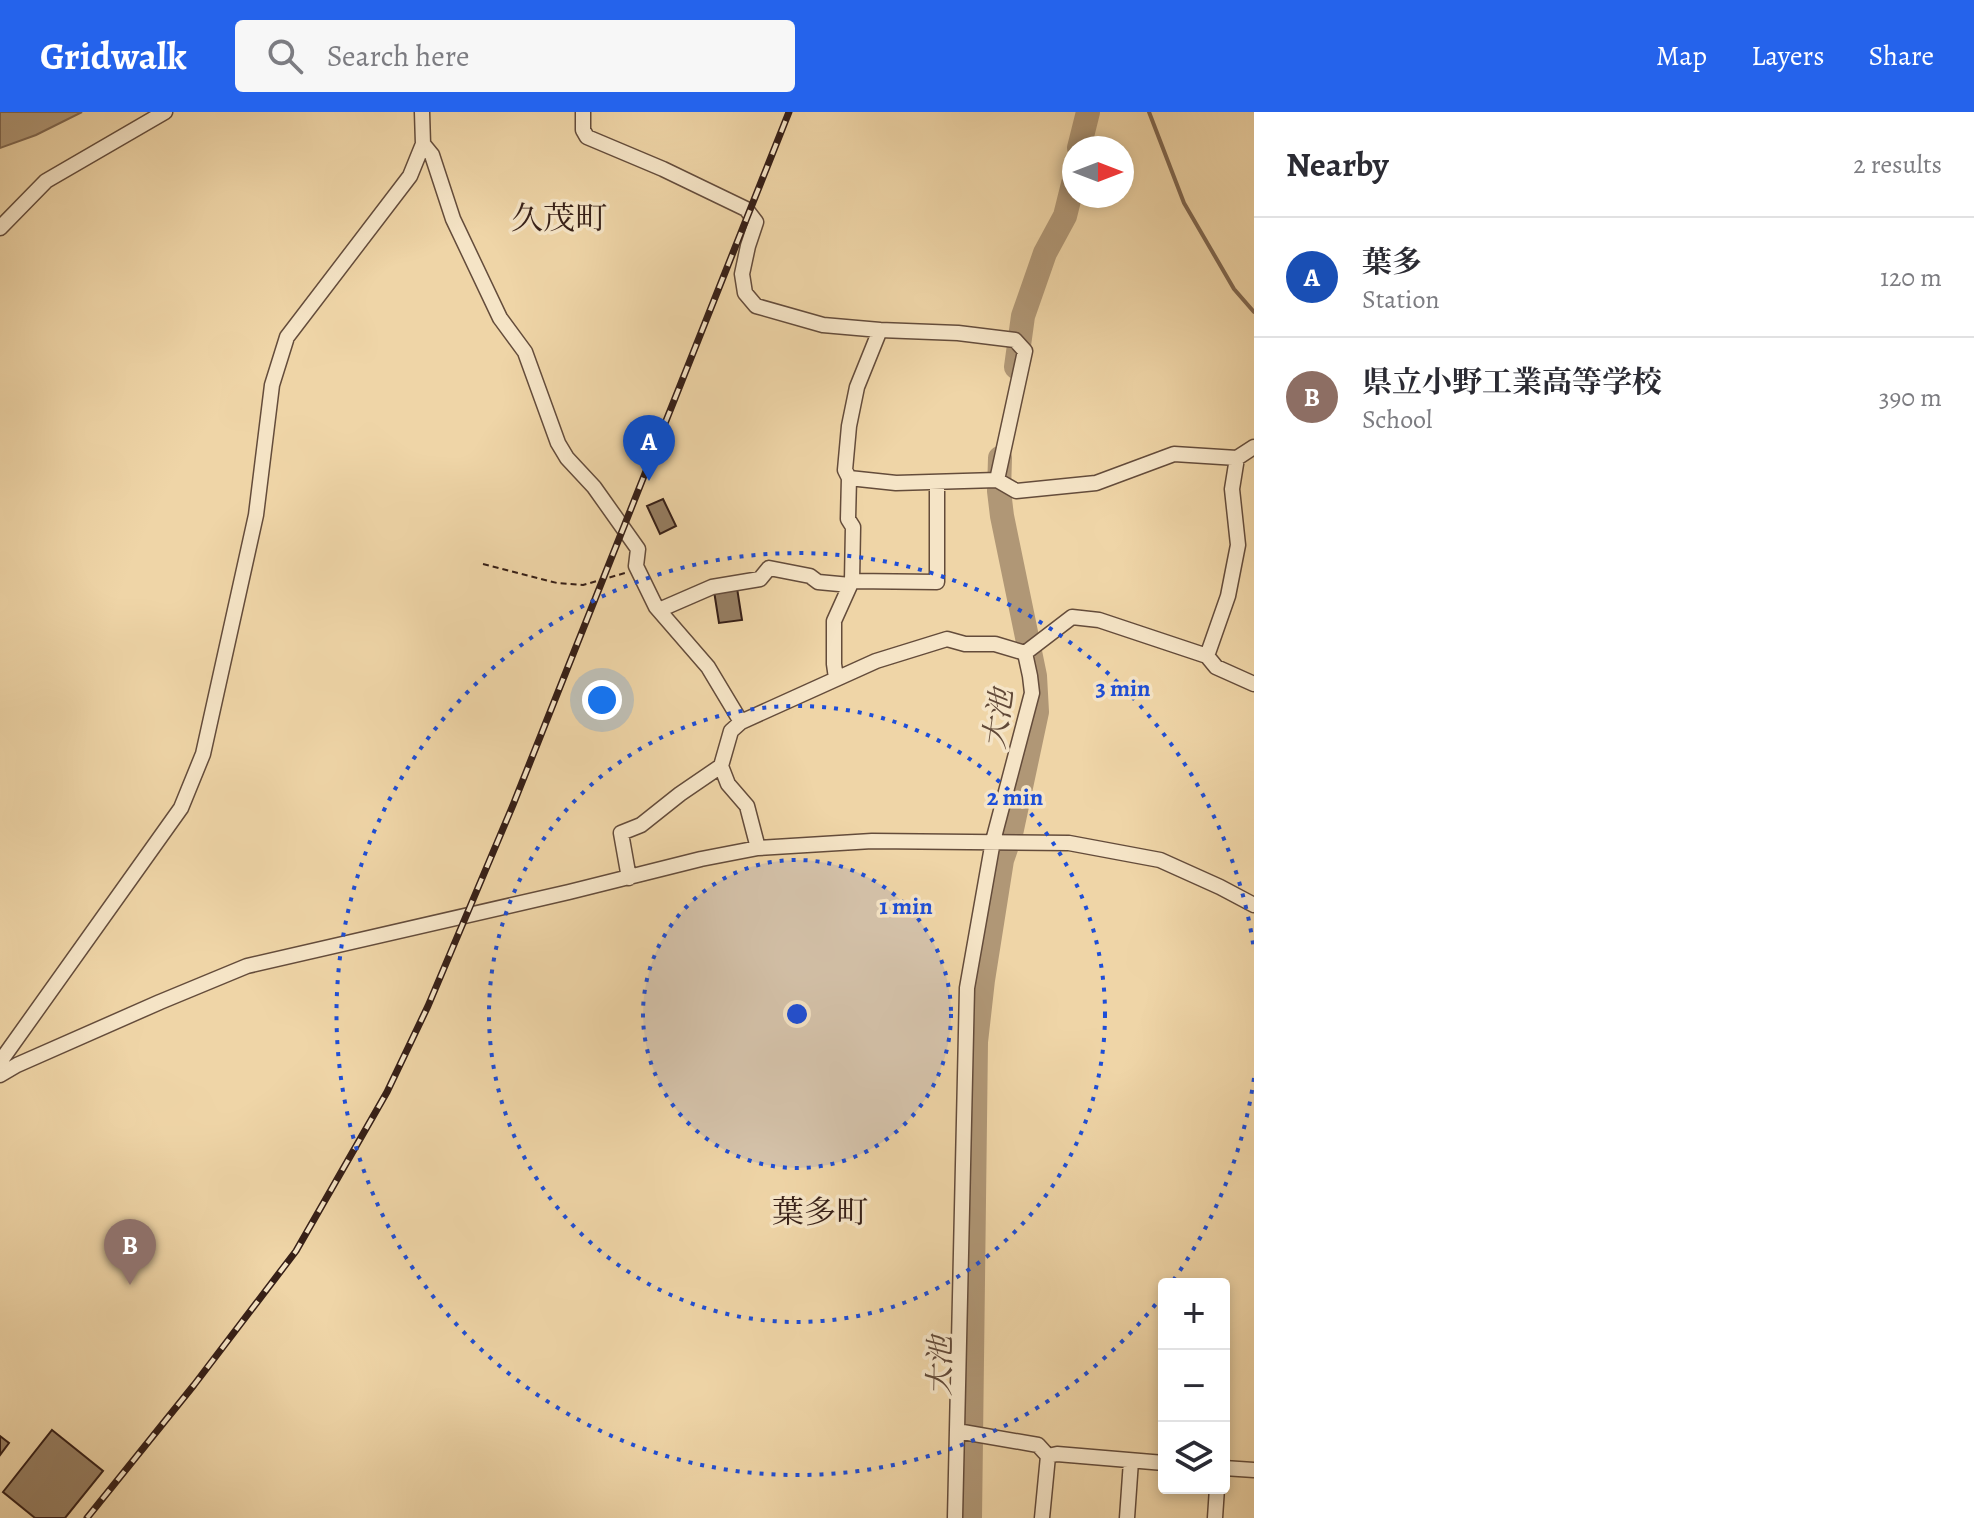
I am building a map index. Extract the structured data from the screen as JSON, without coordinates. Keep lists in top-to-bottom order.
{
  "districts": ["久茂町", "葉多町"],
  "water": ["大池"],
  "north": "right",
  "page": {
    "header": "Gridwalk",
    "search": "Search here",
    "nav": ["Map", "Layers", "Share"],
    "heading": ["Nearby", "2 results"],
    "list": [
      {
        "mark": "A",
        "name": "葉多",
        "note": "Station",
        "value": "120 m"
      },
      {
        "mark": "B",
        "name": "県立小野工業高等学校",
        "note": "School",
        "value": "390 m"
      }
    ],
    "pins": ["A", "B"],
    "map_buttons": ["+", "−"]
  },
  "rings": ["3 min", "2 min", "1 min"]
}
